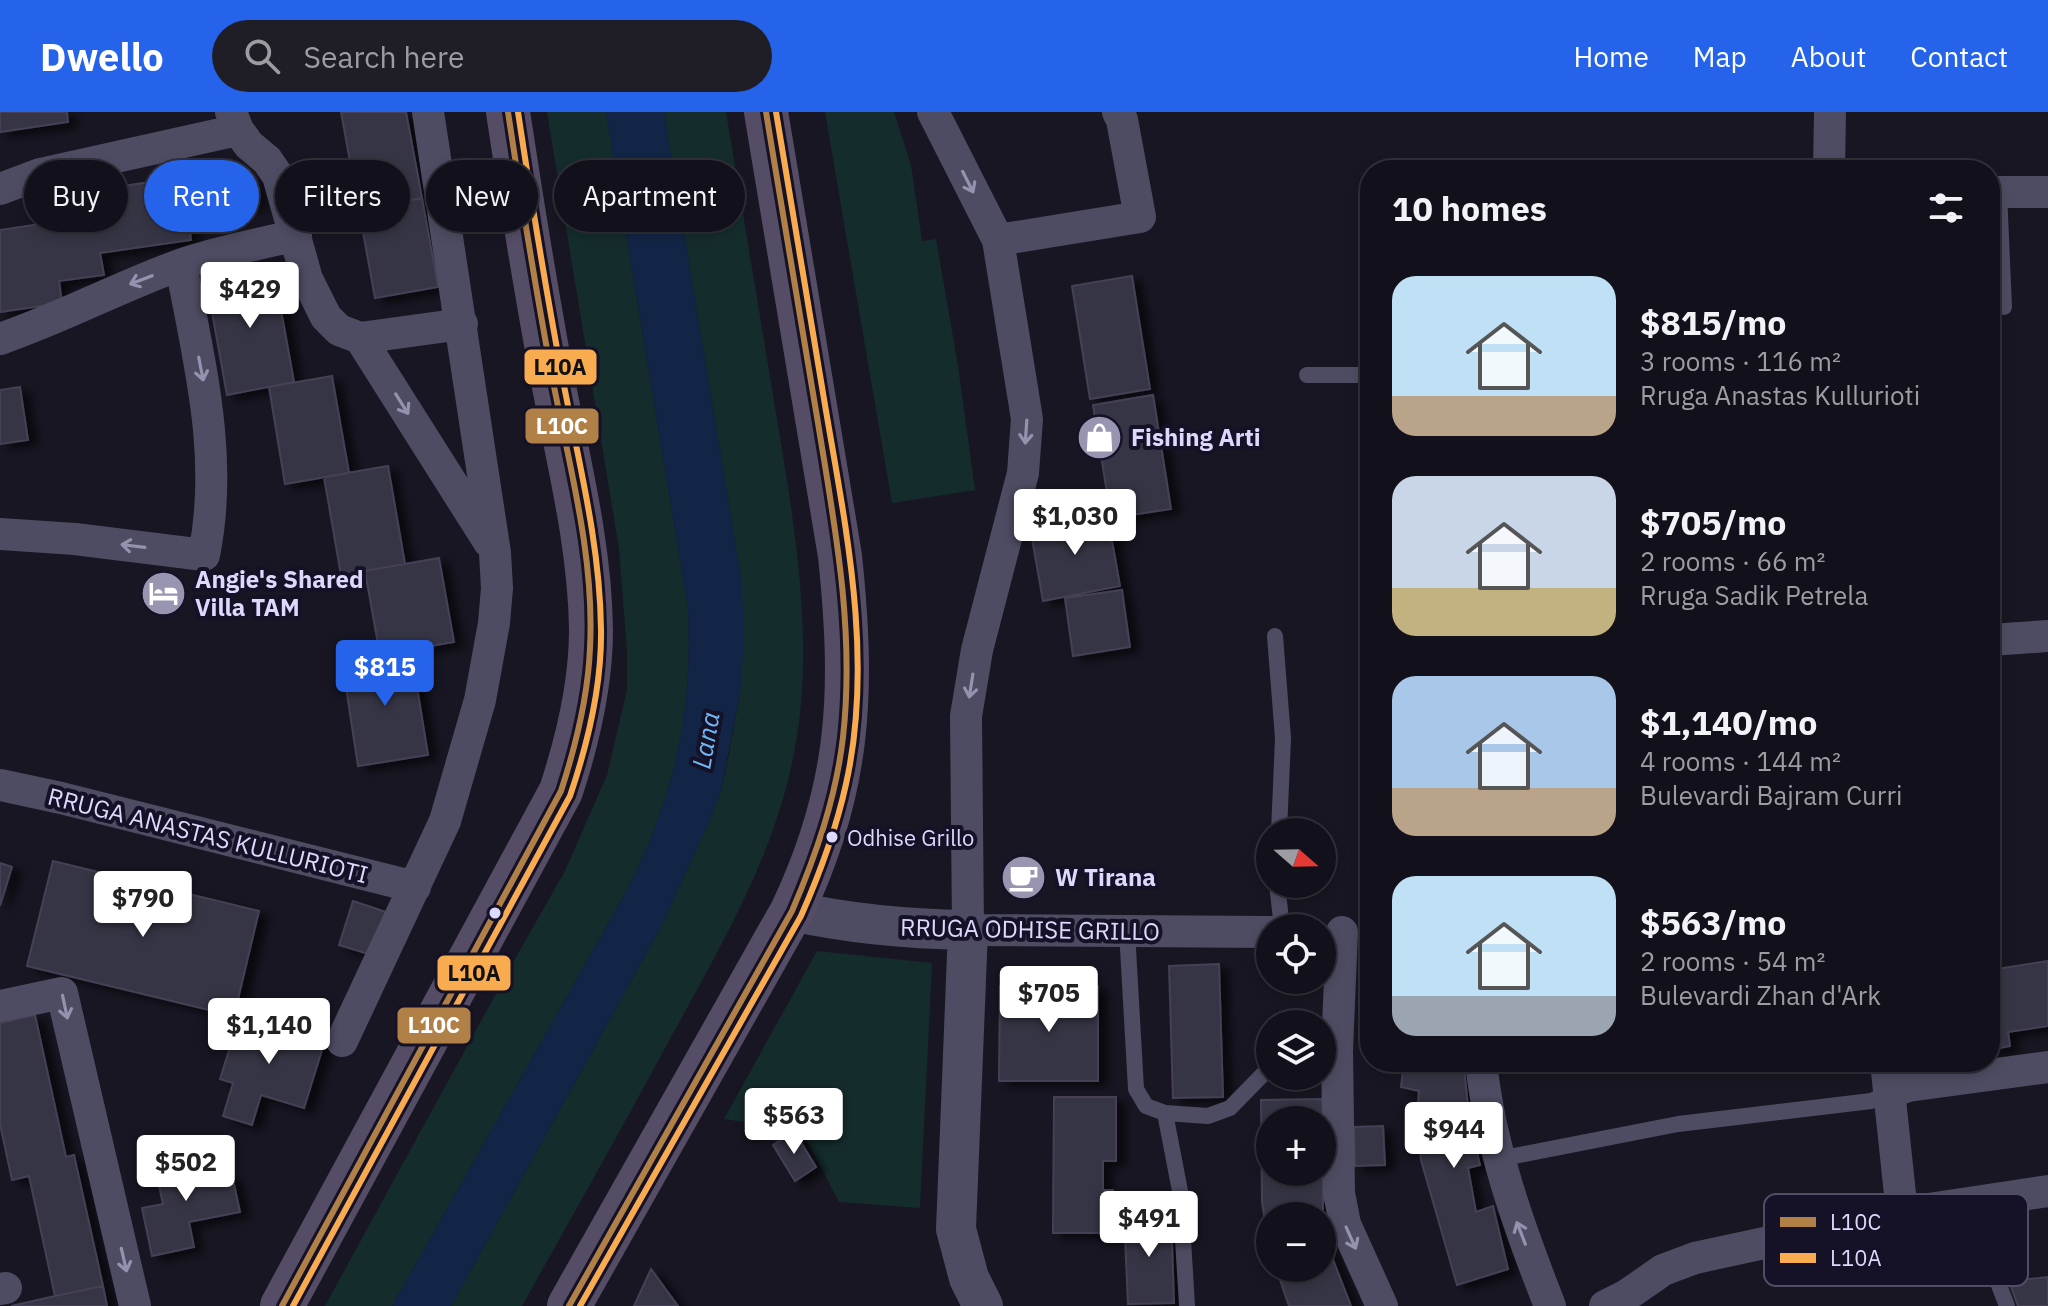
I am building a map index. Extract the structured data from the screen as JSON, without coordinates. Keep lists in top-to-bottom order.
{
  "streets": {
    "street": ["RRUGA ANASTAS KULLURIOTI", "RRUGA ODHISE GRILLO"]
  },
  "water": ["Lana"],
  "places": {
    "shop": ["Fishing Arti"],
    "hotel": ["Angie's Shared Villa TAM"],
    "other": ["Odhise Grillo"],
    "cafe": ["W Tirana"]
  },
  "lines": ["transit line L10C", "transit line L10A"],
  "legend": ["L10C", "L10A"],
  "north": "right",
  "page": {
    "header": "Dwello",
    "search": "Search here",
    "nav": [
      "Home",
      "Map",
      "About",
      "Contact"
    ],
    "chip": [
      "Buy",
      "Rent",
      "Filters",
      "New",
      "Apartment"
    ],
    "heading": "10 homes",
    "list": [
      {
        "name": "$815/mo",
        "note": "3 rooms · 116 m² · Rruga Anastas Kullurioti"
      },
      {
        "name": "$705/mo",
        "note": "2 rooms · 66 m² · Rruga Sadik Petrela"
      },
      {
        "name": "$1,140/mo",
        "note": "4 rooms · 144 m² · Bulevardi Bajram Curri"
      },
      {
        "name": "$563/mo",
        "note": "2 rooms · 54 m² · Bulevardi Zhan d'Ark"
      }
    ],
    "price": [
      "$429",
      "$1,030",
      "$815",
      "$790",
      "$705",
      "$1,140",
      "$563",
      "$944",
      "$502",
      "$491"
    ],
    "map_buttons": ["+", "−"]
  }
}
